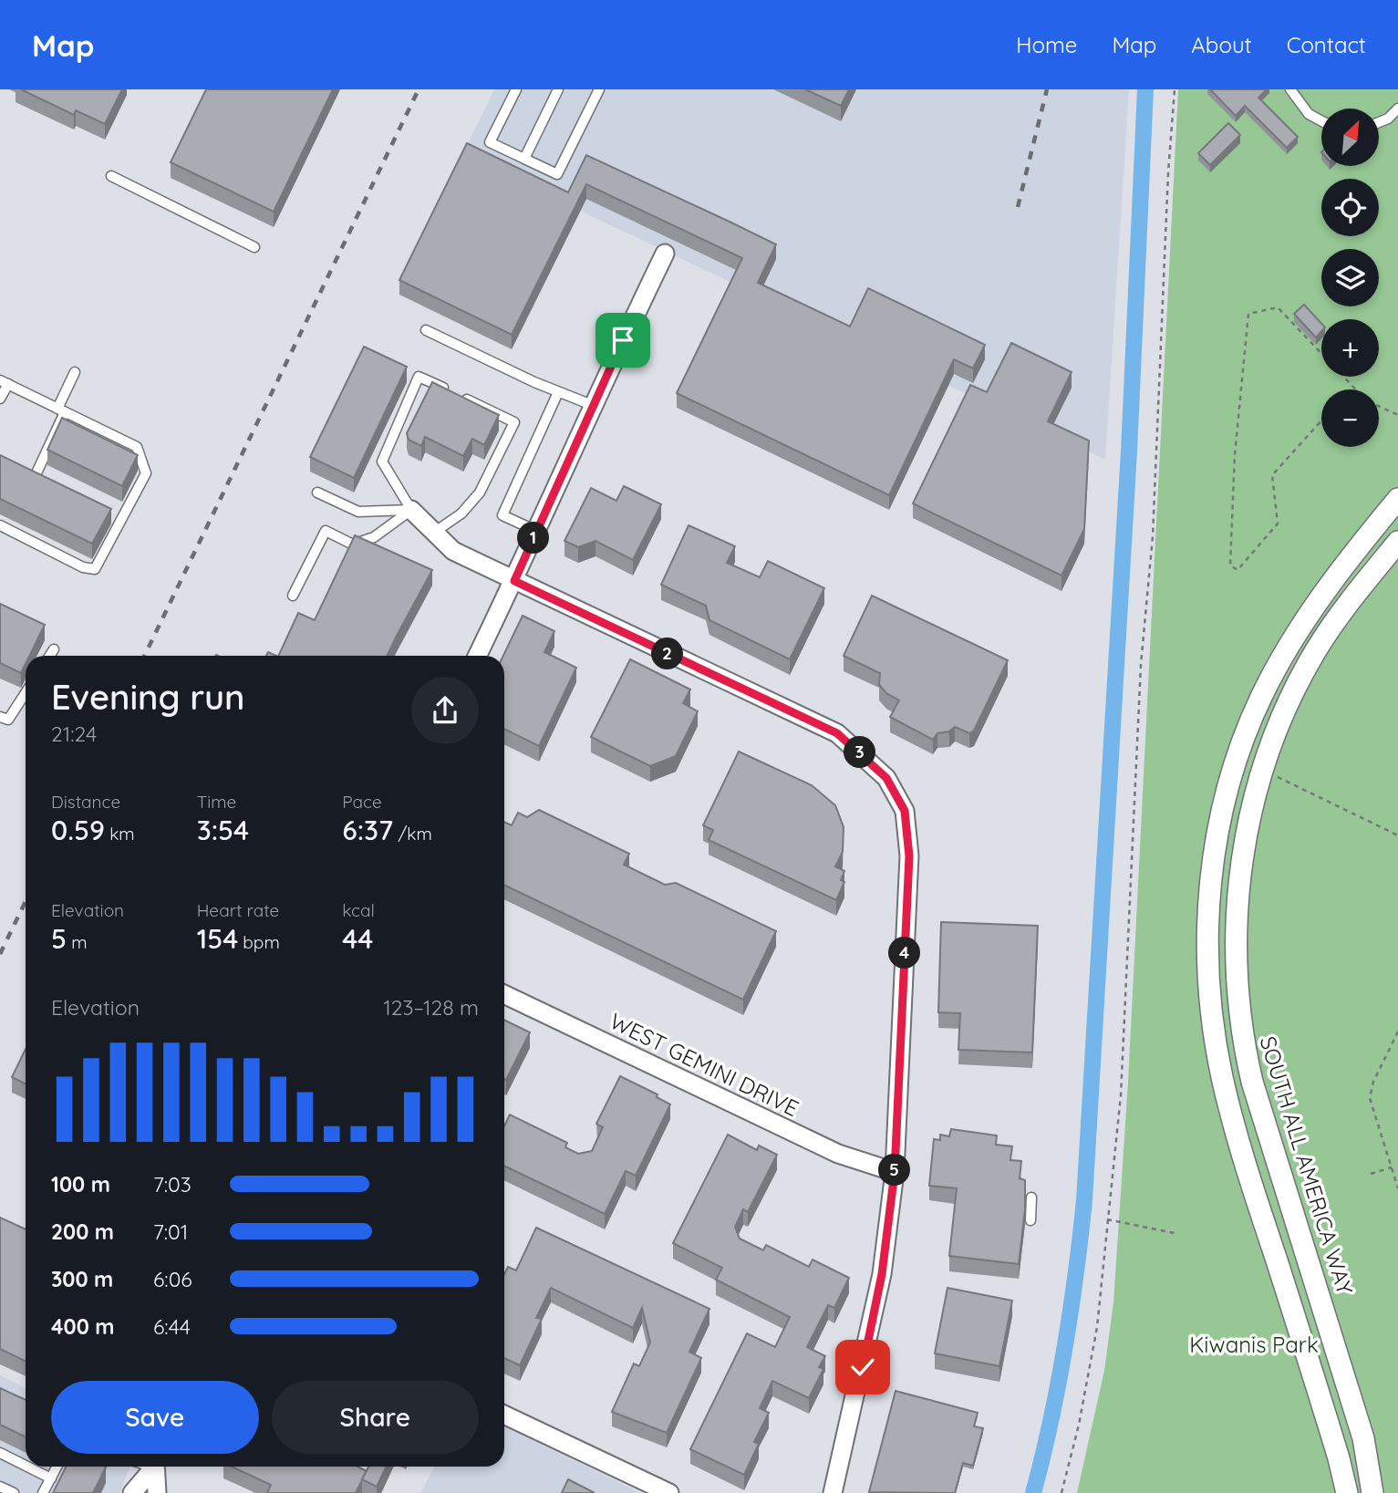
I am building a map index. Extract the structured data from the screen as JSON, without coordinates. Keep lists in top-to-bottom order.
{
  "streets": {
    "street": ["WEST GEMINI DRIVE", "SOUTH ALL AMERICA WAY"]
  },
  "parks": ["Kiwanis Park"],
  "north": "top right",
  "page": {
    "header": "Map",
    "nav": [
      "Home",
      "Map",
      "About",
      "Contact"
    ],
    "map_buttons": ["+", "−"],
    "pins": [
      "1",
      "2",
      "3",
      "4",
      "5"
    ],
    "heading": ["Evening run", "21:24"],
    "stats": [
      ["Distance", "0.59 km"],
      ["Time", "3:54"],
      ["Pace", "6:37 /km"],
      ["Elevation", "5 m"],
      ["Heart rate", "154 bpm"],
      ["kcal", "44"]
    ],
    "chart": ["Elevation", "123–128 m"],
    "list": [
      {
        "name": "100 m",
        "note": "7:03"
      },
      {
        "name": "200 m",
        "note": "7:01"
      },
      {
        "name": "300 m",
        "note": "6:06"
      },
      {
        "name": "400 m",
        "note": "6:44"
      }
    ],
    "buttons": ["Save", "Share"]
  }
}
